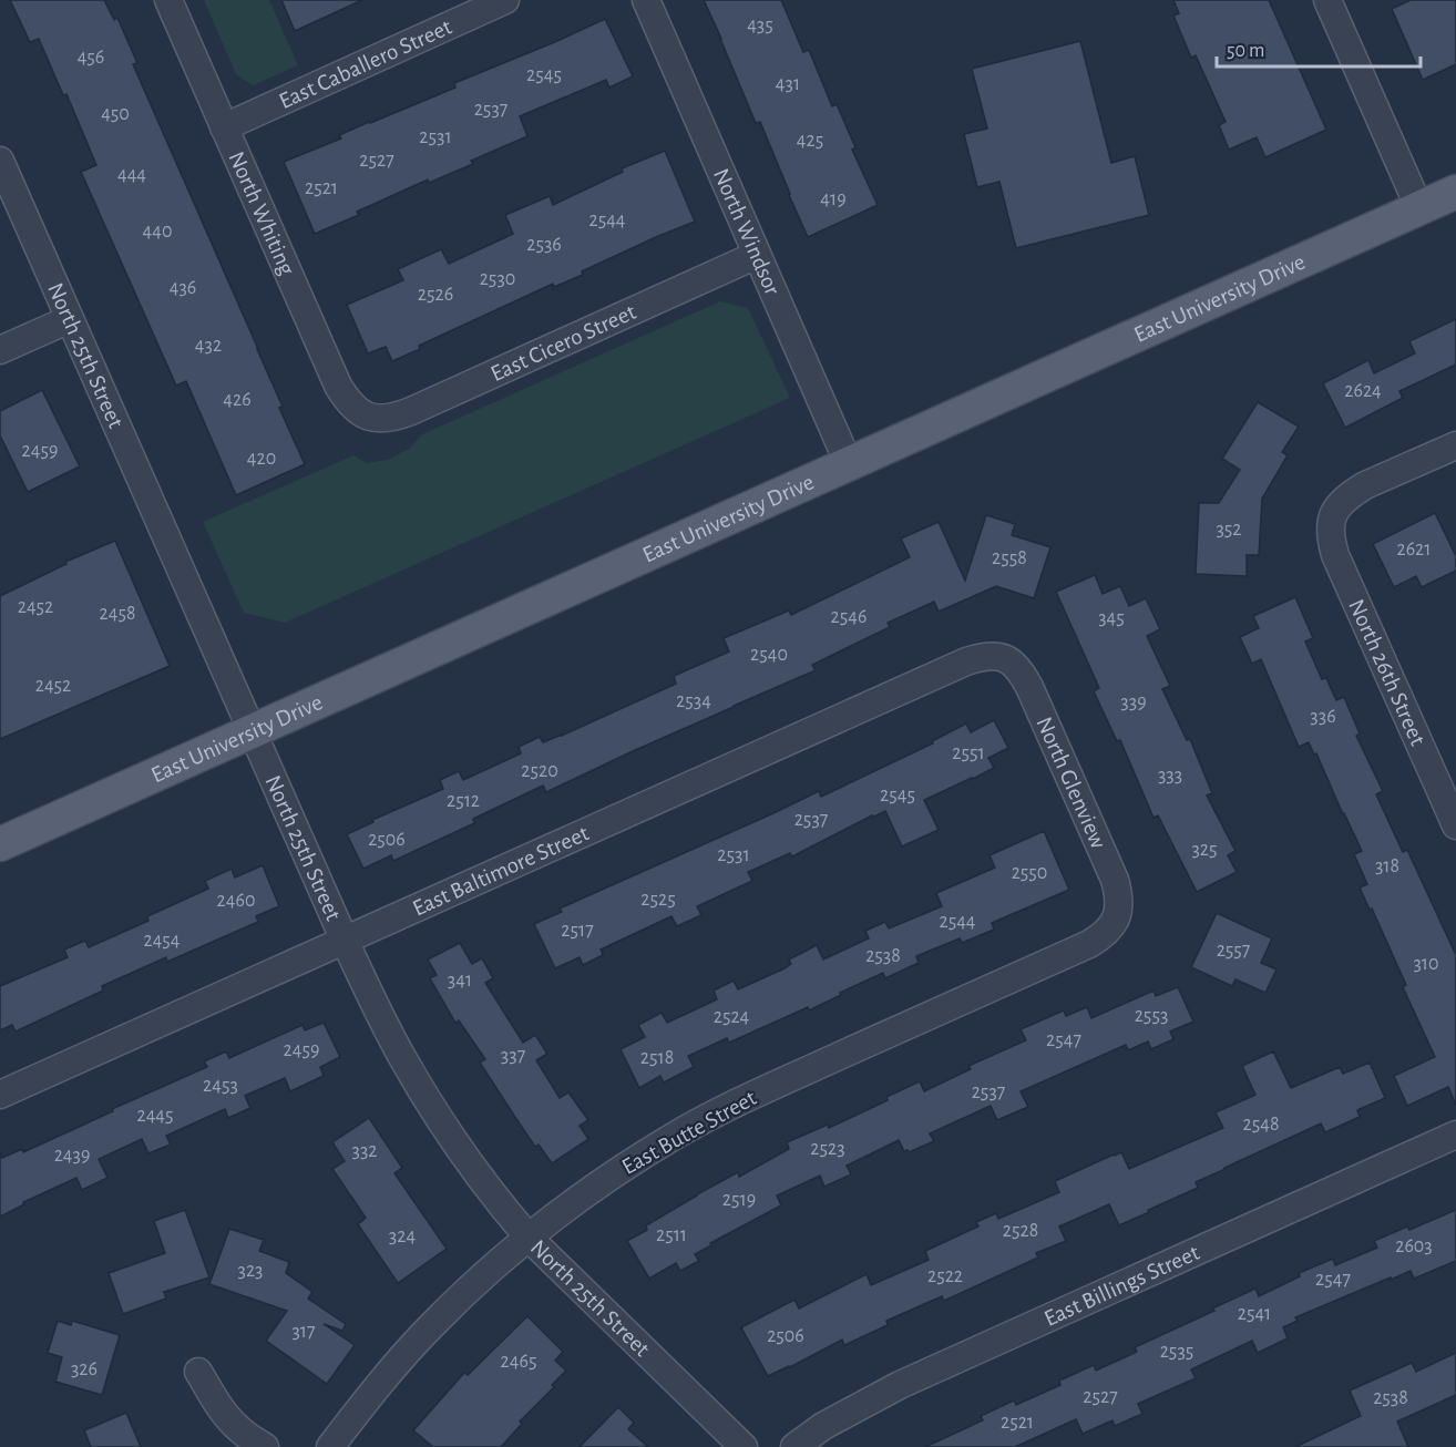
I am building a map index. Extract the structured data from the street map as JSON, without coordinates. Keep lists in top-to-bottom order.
{
  "streets": {
    "main road": ["East University Drive"],
    "street": [
      "East Caballero Street",
      "North Whiting",
      "North Windsor",
      "East Cicero Street",
      "North 25th Street",
      "North 26th Street",
      "North Glenview",
      "East Baltimore Street",
      "East Butte Street",
      "East Billings Street"
    ]
  },
  "crossings": [
    ["East Caballero Street", "North Whiting"],
    ["North Whiting", "East Cicero Street"],
    ["North Windsor", "East University Drive"],
    ["North Windsor", "East Cicero Street"],
    ["East University Drive", "North 25th Street"],
    ["North 25th Street", "East Baltimore Street"],
    ["North 25th Street", "East Butte Street"],
    ["North Glenview", "East Baltimore Street"],
    ["North Glenview", "East Butte Street"]
  ],
  "house_numbers": [
    "435",
    "456",
    "2545",
    "431",
    "2537",
    "450",
    "2531",
    "425",
    "2527",
    "444",
    "2521",
    "419",
    "2544",
    "440",
    "2536",
    "2530",
    "436",
    "2526",
    "432",
    "2624",
    "426",
    "2459",
    "420",
    "352",
    "2621",
    "2558",
    "2452",
    "2458",
    "2546",
    "345",
    "2540",
    "2452",
    "2534",
    "339",
    "336",
    "2551",
    "2520",
    "333",
    "2545",
    "2512",
    "2537",
    "2506",
    "325",
    "2531",
    "318",
    "2550",
    "2525",
    "2460",
    "2544",
    "2517",
    "2454",
    "2557",
    "2538",
    "310",
    "341",
    "2553",
    "2524",
    "2547",
    "2459",
    "337",
    "2518",
    "2453",
    "2537",
    "2445",
    "2548",
    "2523",
    "332",
    "2439",
    "2519",
    "2528",
    "2511",
    "324",
    "2603",
    "323",
    "2522",
    "2547",
    "2541",
    "317",
    "2506",
    "2535",
    "2465",
    "326",
    "2527",
    "2538",
    "2521"
  ],
  "scale_bar": "50 m"
}
